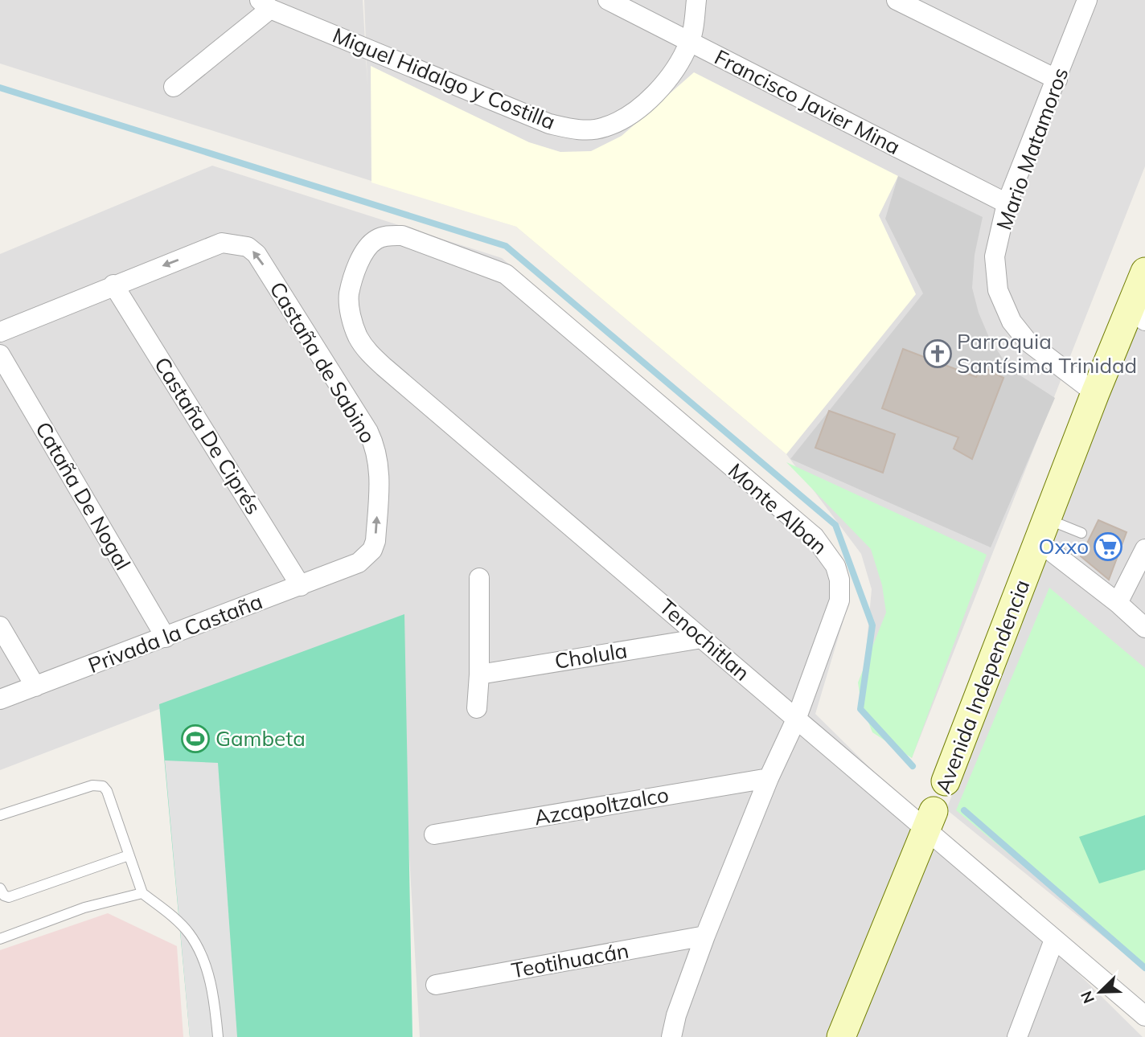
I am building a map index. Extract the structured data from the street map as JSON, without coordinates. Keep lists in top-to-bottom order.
{
  "streets": {
    "street": [
      "Miguel Hidalgo y Costilla",
      "Francisco Javier Mina",
      "Mario Matamoros",
      "Castaña de Sabino",
      "Castaña De Ciprés",
      "Cataña De Nogal",
      "Monte Alban",
      "Privada la Castaña",
      "Tenochitlan",
      "Cholula",
      "Avenida Independencia",
      "Azcapoltzalco",
      "Teotihuacán"
    ]
  },
  "crossings": [
    ["Miguel Hidalgo y Costilla", "Francisco Javier Mina"],
    ["Francisco Javier Mina", "Mario Matamoros"],
    ["Mario Matamoros", "Avenida Independencia"],
    ["Castaña de Sabino", "Castaña De Ciprés"],
    ["Castaña de Sabino", "Privada la Castaña"],
    ["Castaña De Ciprés", "Privada la Castaña"],
    ["Cataña De Nogal", "Privada la Castaña"],
    ["Monte Alban", "Tenochitlan"],
    ["Monte Alban", "Azcapoltzalco"],
    ["Monte Alban", "Teotihuacán"],
    ["Tenochitlan", "Cholula"],
    ["Tenochitlan", "Avenida Independencia"]
  ],
  "places": {
    "church": ["Parroquia Santísima Trinidad"],
    "supermarket": ["Oxxo"],
    "sports": ["Gambeta"]
  },
  "north": "bottom left"
}
